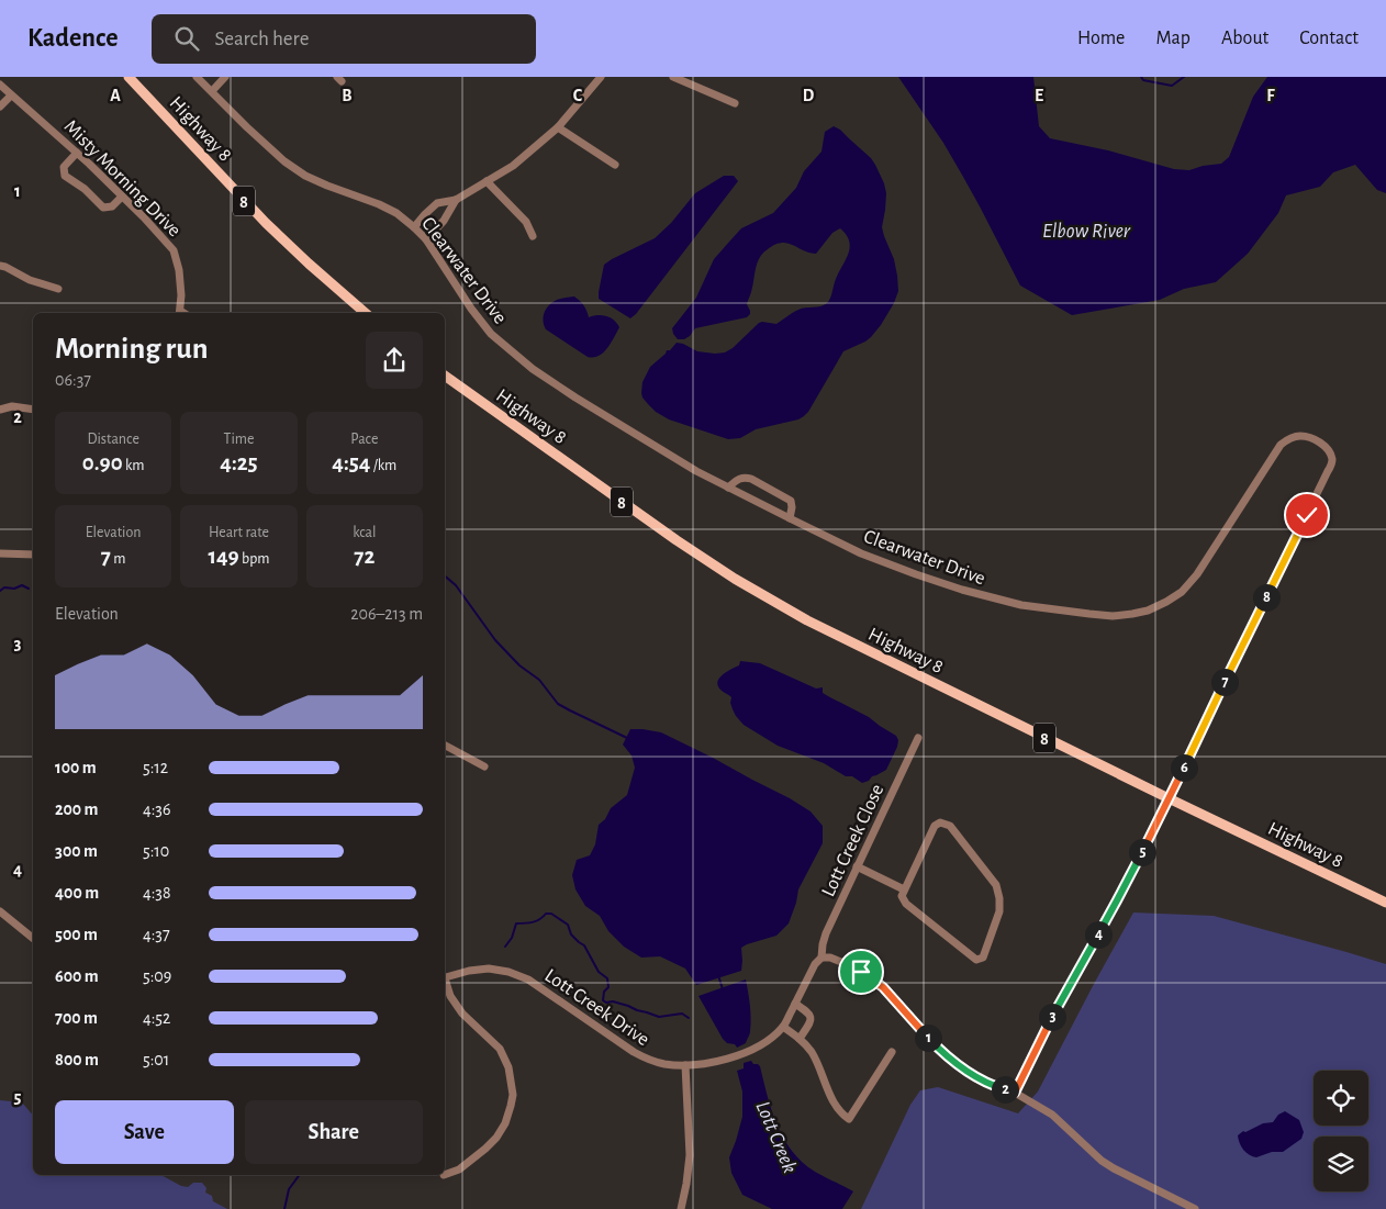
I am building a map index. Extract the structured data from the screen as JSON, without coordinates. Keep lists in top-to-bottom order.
{
  "streets": {
    "main road": ["Highway 8", "8"],
    "street": [
      "Misty Morning Drive",
      "Clearwater Drive",
      "Lott Creek Close",
      "Lott Creek Drive"
    ]
  },
  "crossings": [
    ["Highway 8", "Clearwater Drive"],
    ["Lott Creek Close", "Lott Creek Drive"]
  ],
  "water": ["Elbow River", "Lott Creek"],
  "page": {
    "header": "Kadence",
    "search": "Search here",
    "nav": [
      "Home",
      "Map",
      "About",
      "Contact"
    ],
    "heading": ["Morning run", "06:37"],
    "stats": [
      ["Distance", "0.90 km"],
      ["Time", "4:25"],
      ["Pace", "4:54 /km"],
      ["Elevation", "7 m"],
      ["Heart rate", "149 bpm"],
      ["kcal", "72"]
    ],
    "pins": [
      "8",
      "7",
      "6",
      "5",
      "4",
      "3",
      "1",
      "2"
    ],
    "chart": ["Elevation", "206–213 m"],
    "list": [
      {
        "name": "100 m",
        "note": "5:12"
      },
      {
        "name": "200 m",
        "note": "4:36"
      },
      {
        "name": "300 m",
        "note": "5:10"
      },
      {
        "name": "400 m",
        "note": "4:38"
      },
      {
        "name": "500 m",
        "note": "4:37"
      },
      {
        "name": "600 m",
        "note": "5:09"
      },
      {
        "name": "700 m",
        "note": "4:52"
      },
      {
        "name": "800 m",
        "note": "5:01"
      }
    ],
    "buttons": ["Save", "Share"]
  },
  "grid": {
    "columns": [
      "A",
      "B",
      "C",
      "D",
      "E",
      "F"
    ],
    "rows": [
      "1",
      "2",
      "3",
      "4",
      "5"
    ]
  }
}
